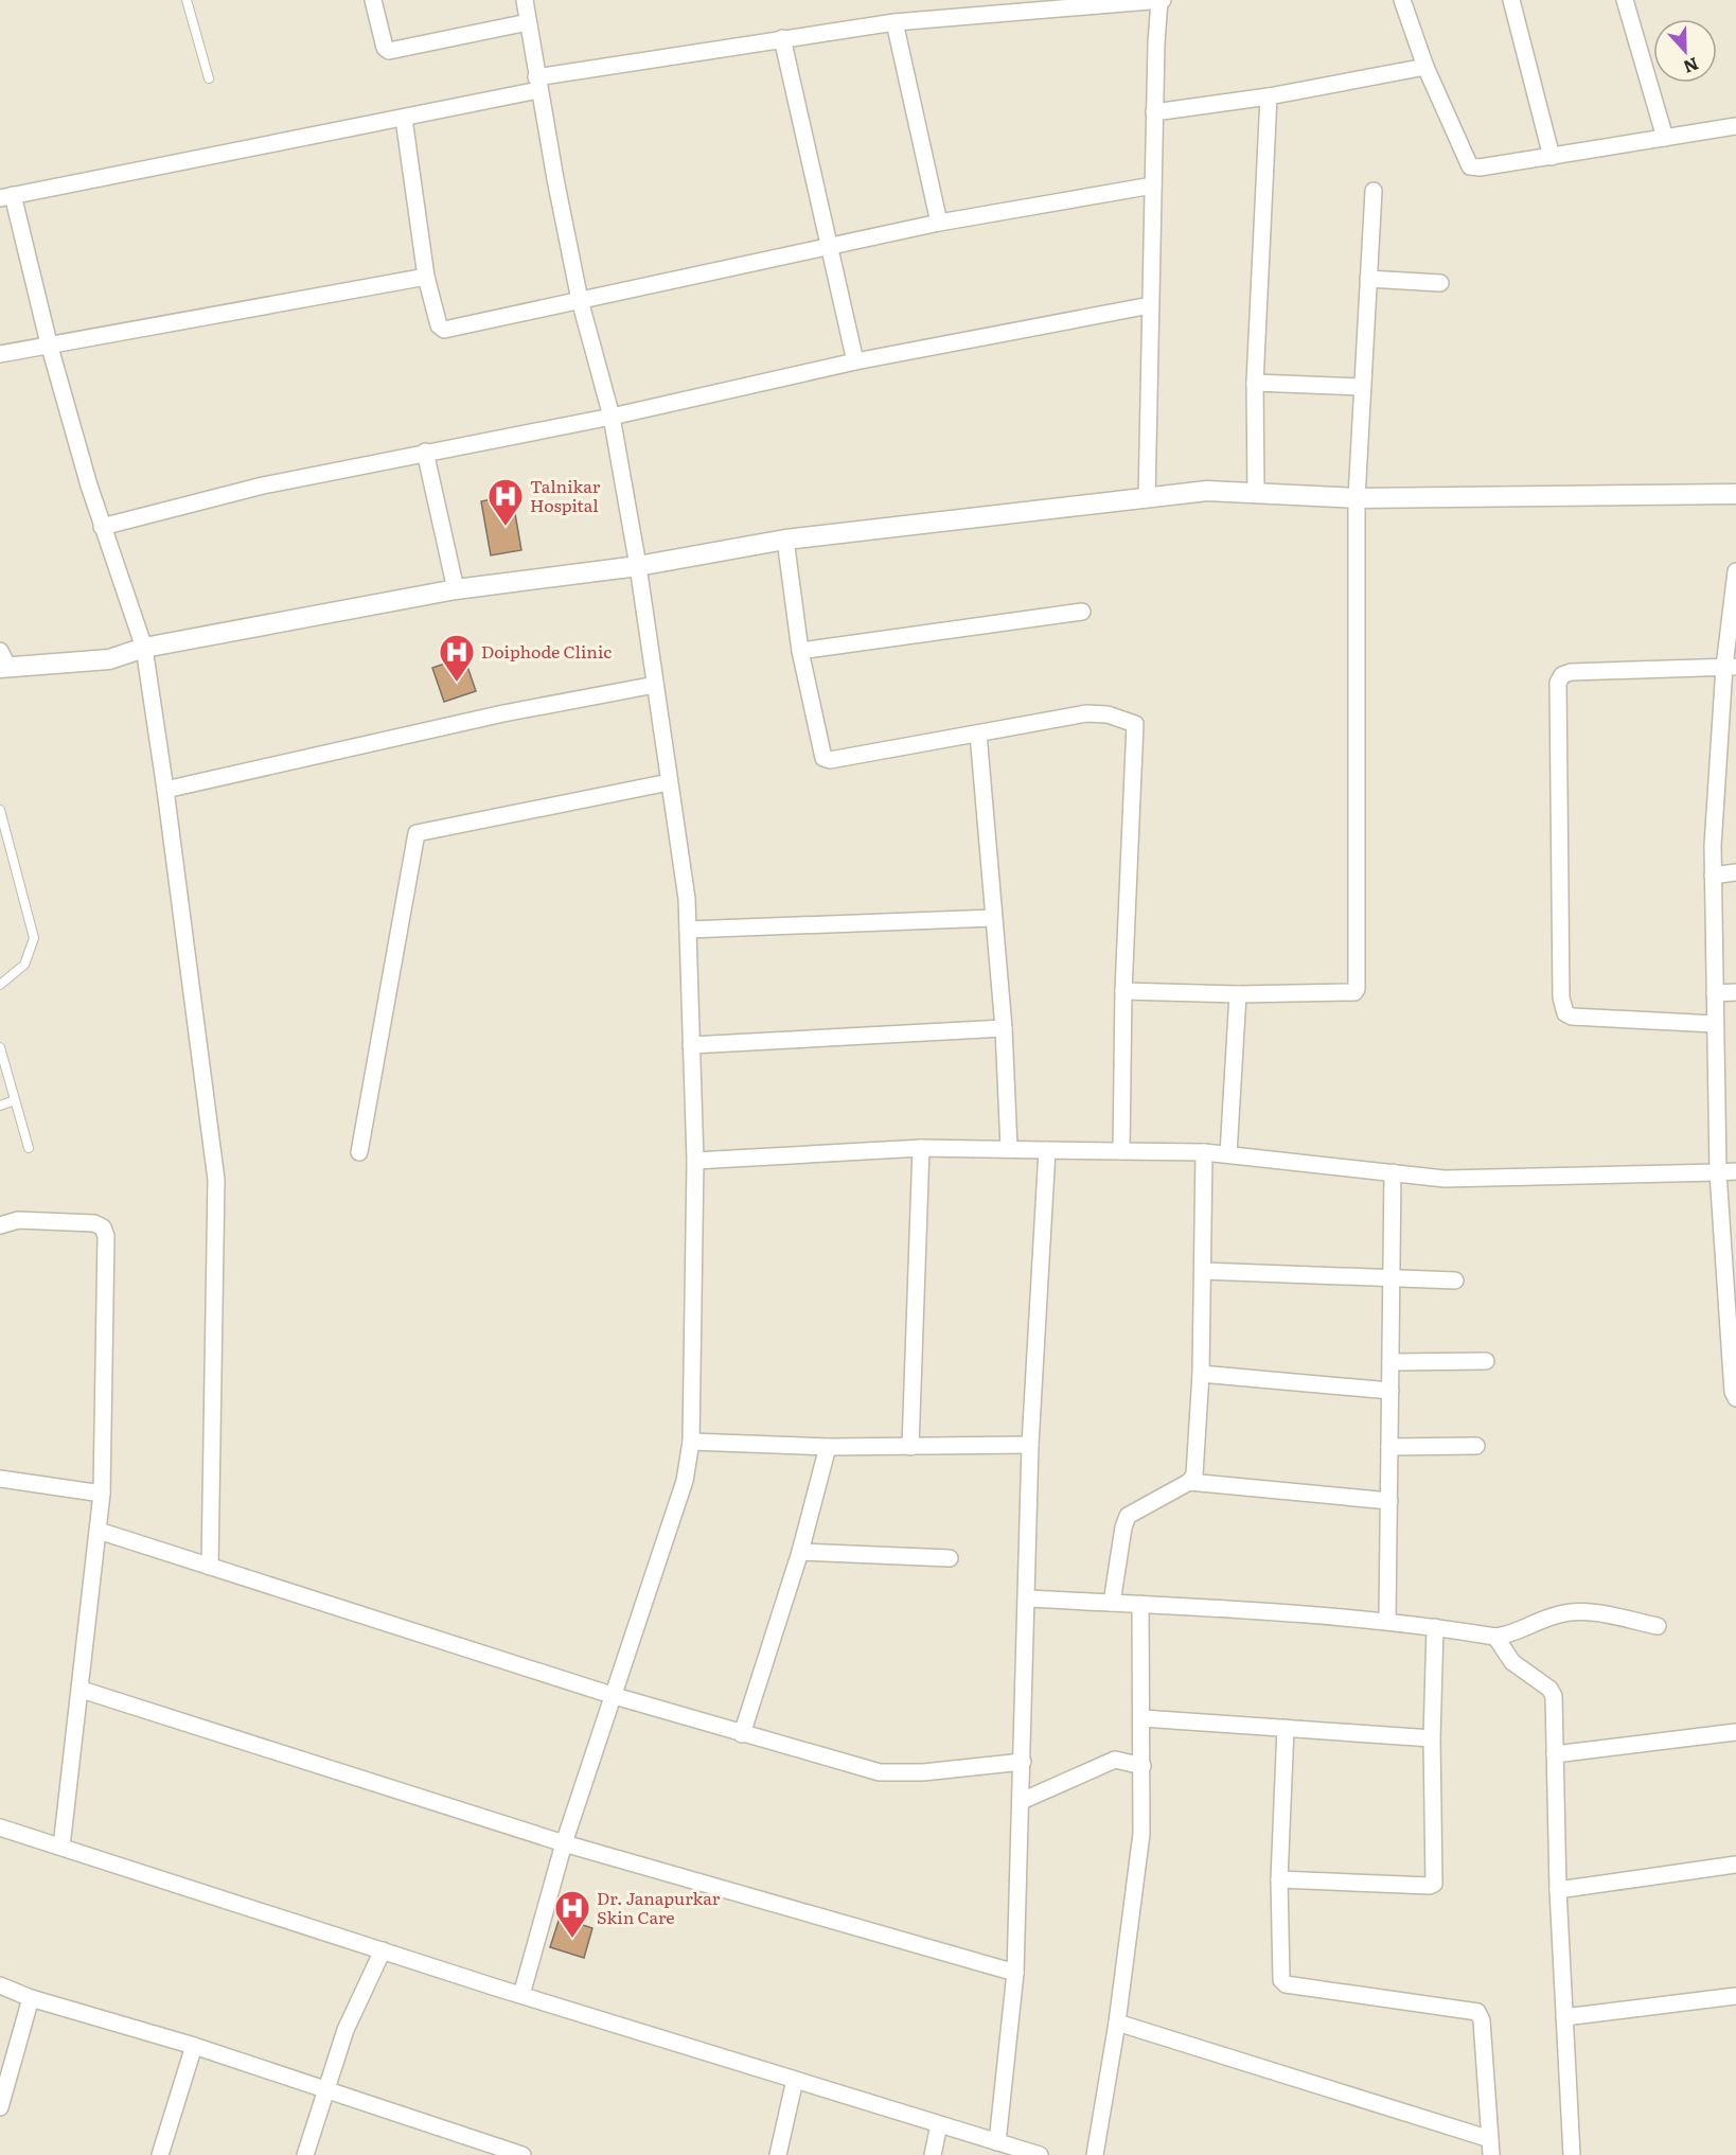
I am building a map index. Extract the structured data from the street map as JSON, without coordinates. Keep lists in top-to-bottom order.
{
  "places": {
    "hospital": ["Talnikar Hospital", "Doiphode Clinic", "Dr. Janapurkar Skin Care"]
  },
  "north": "bottom"
}
